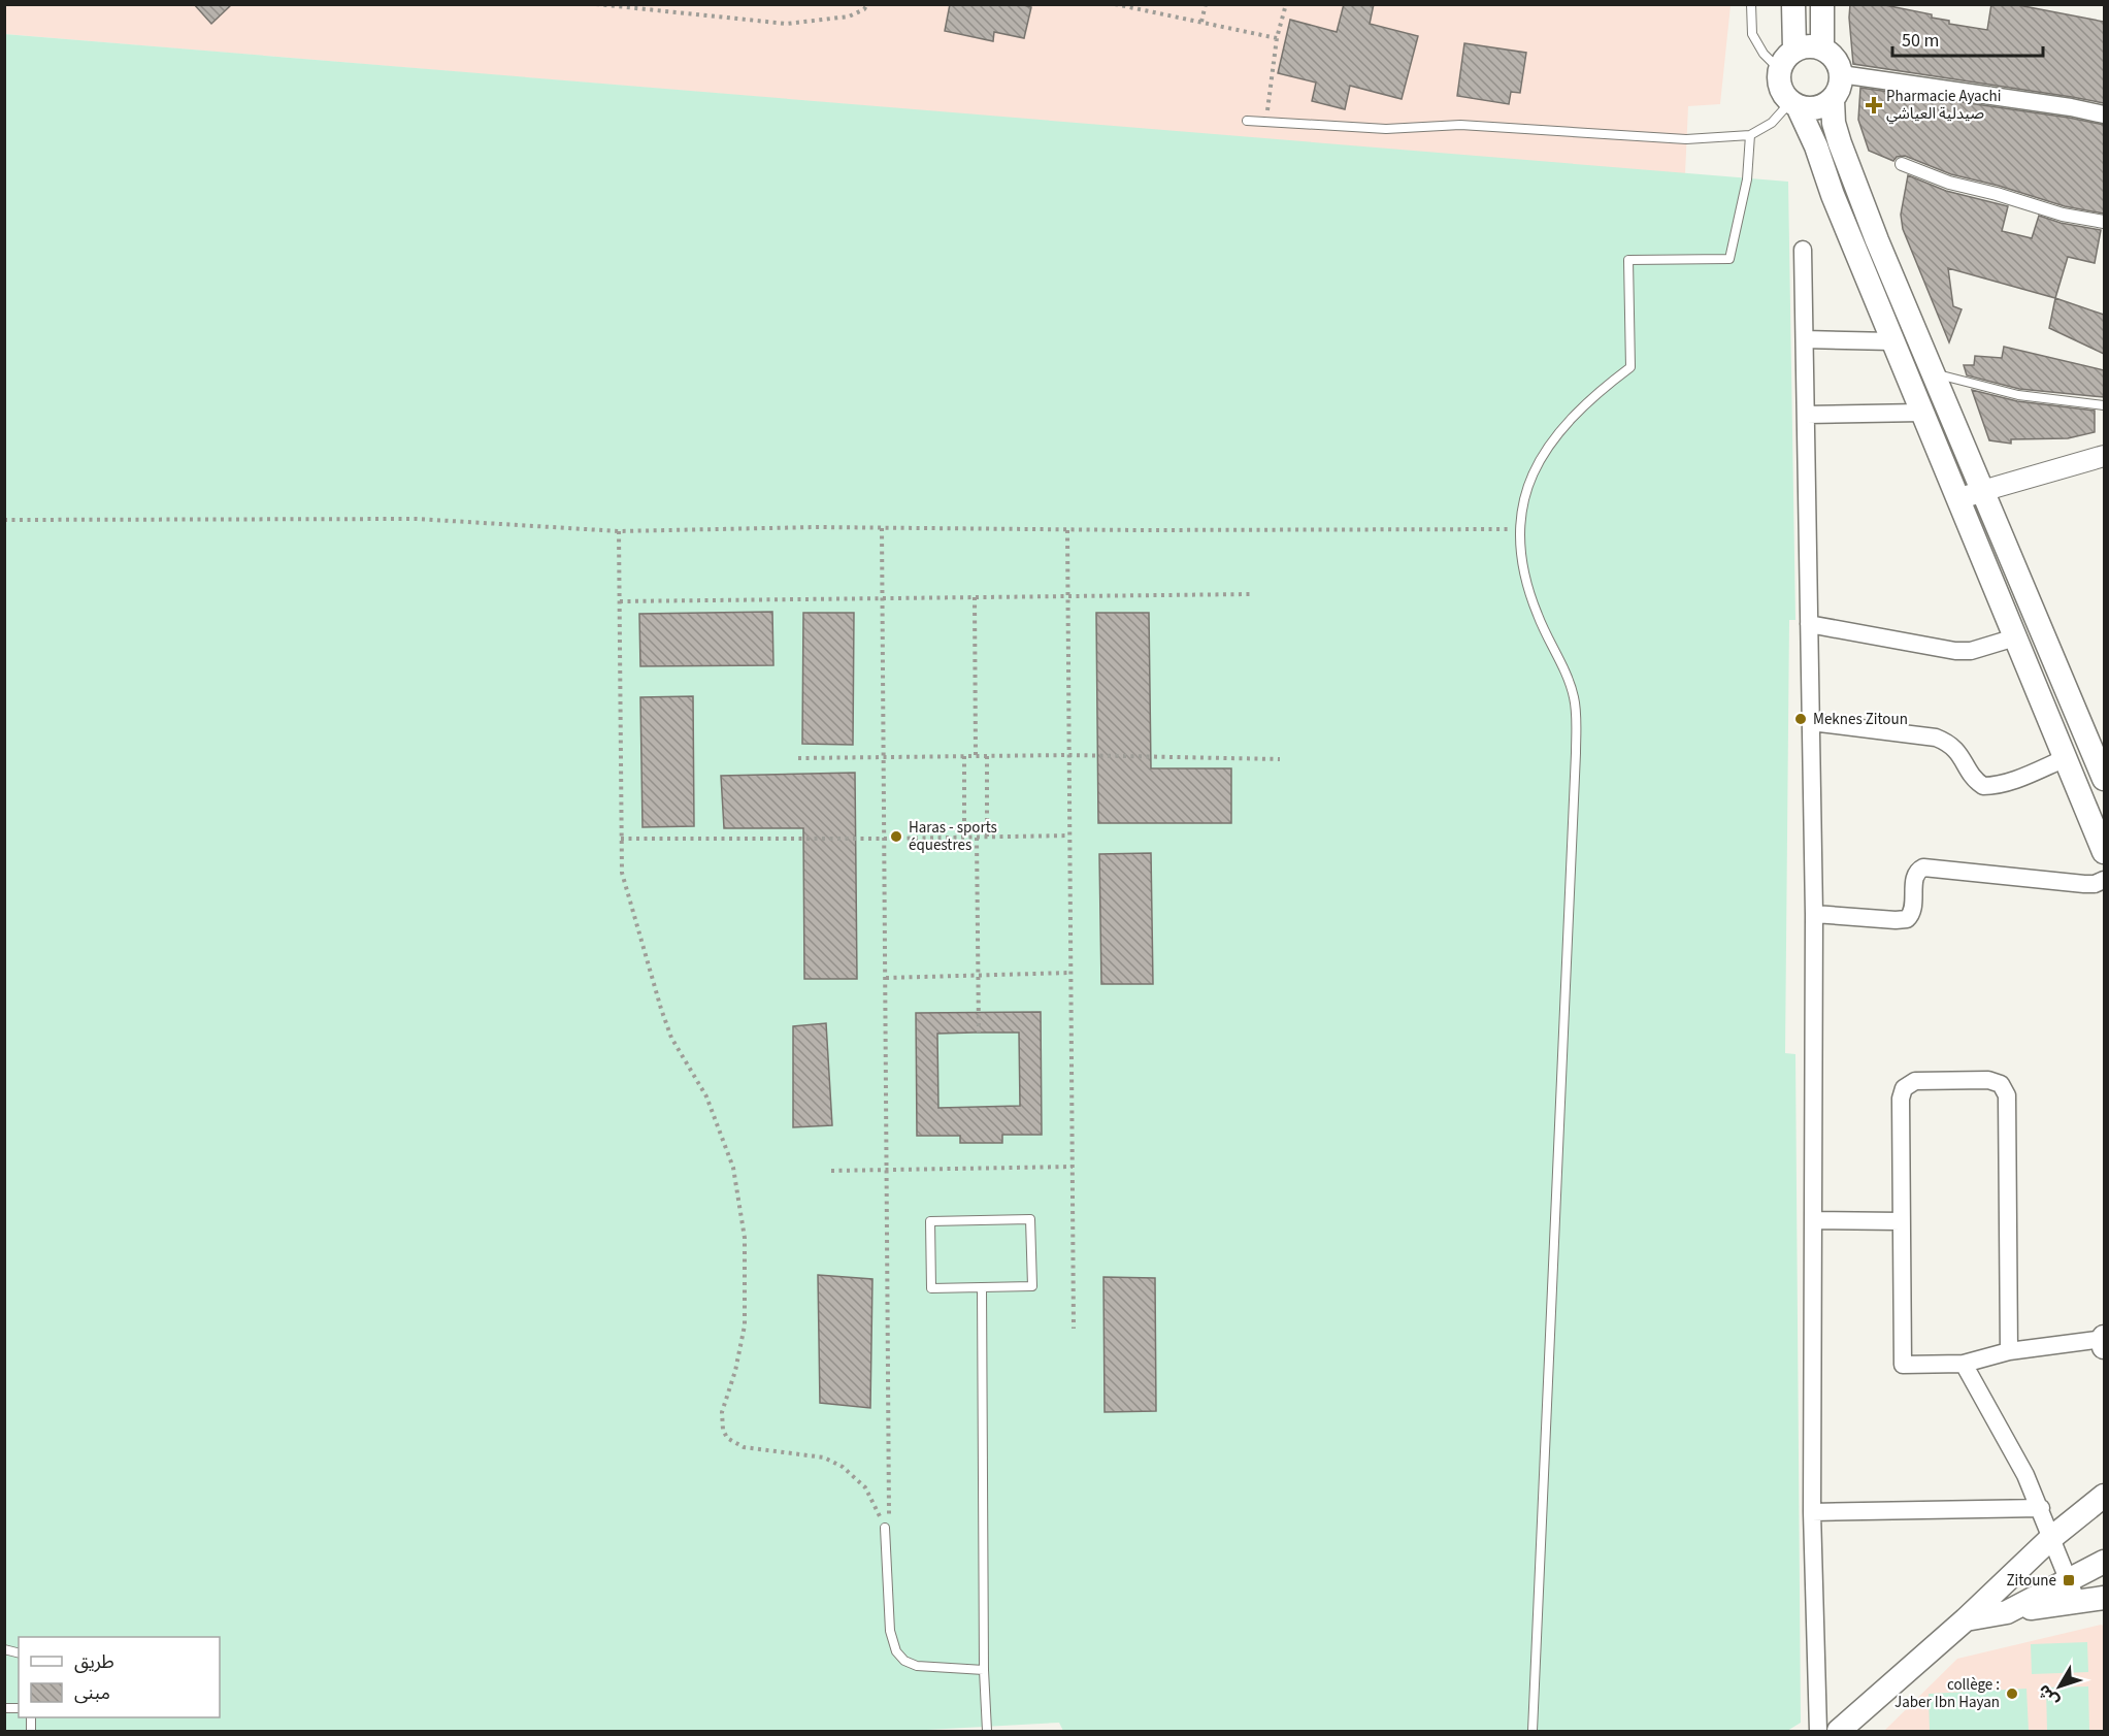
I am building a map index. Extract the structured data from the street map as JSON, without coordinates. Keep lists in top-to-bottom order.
{
  "places": {
    "health": ["Pharmacie Ayachi صيدلية العياشي"],
    "other": ["Meknes Zitoun", "Haras - sports équestres", "collège : Jaber Ibn Hayan"],
    "transit": ["Zitoune"]
  },
  "legend": ["طريق", "مبنى"],
  "scale_bar": "50 m",
  "north": "bottom left"
}
